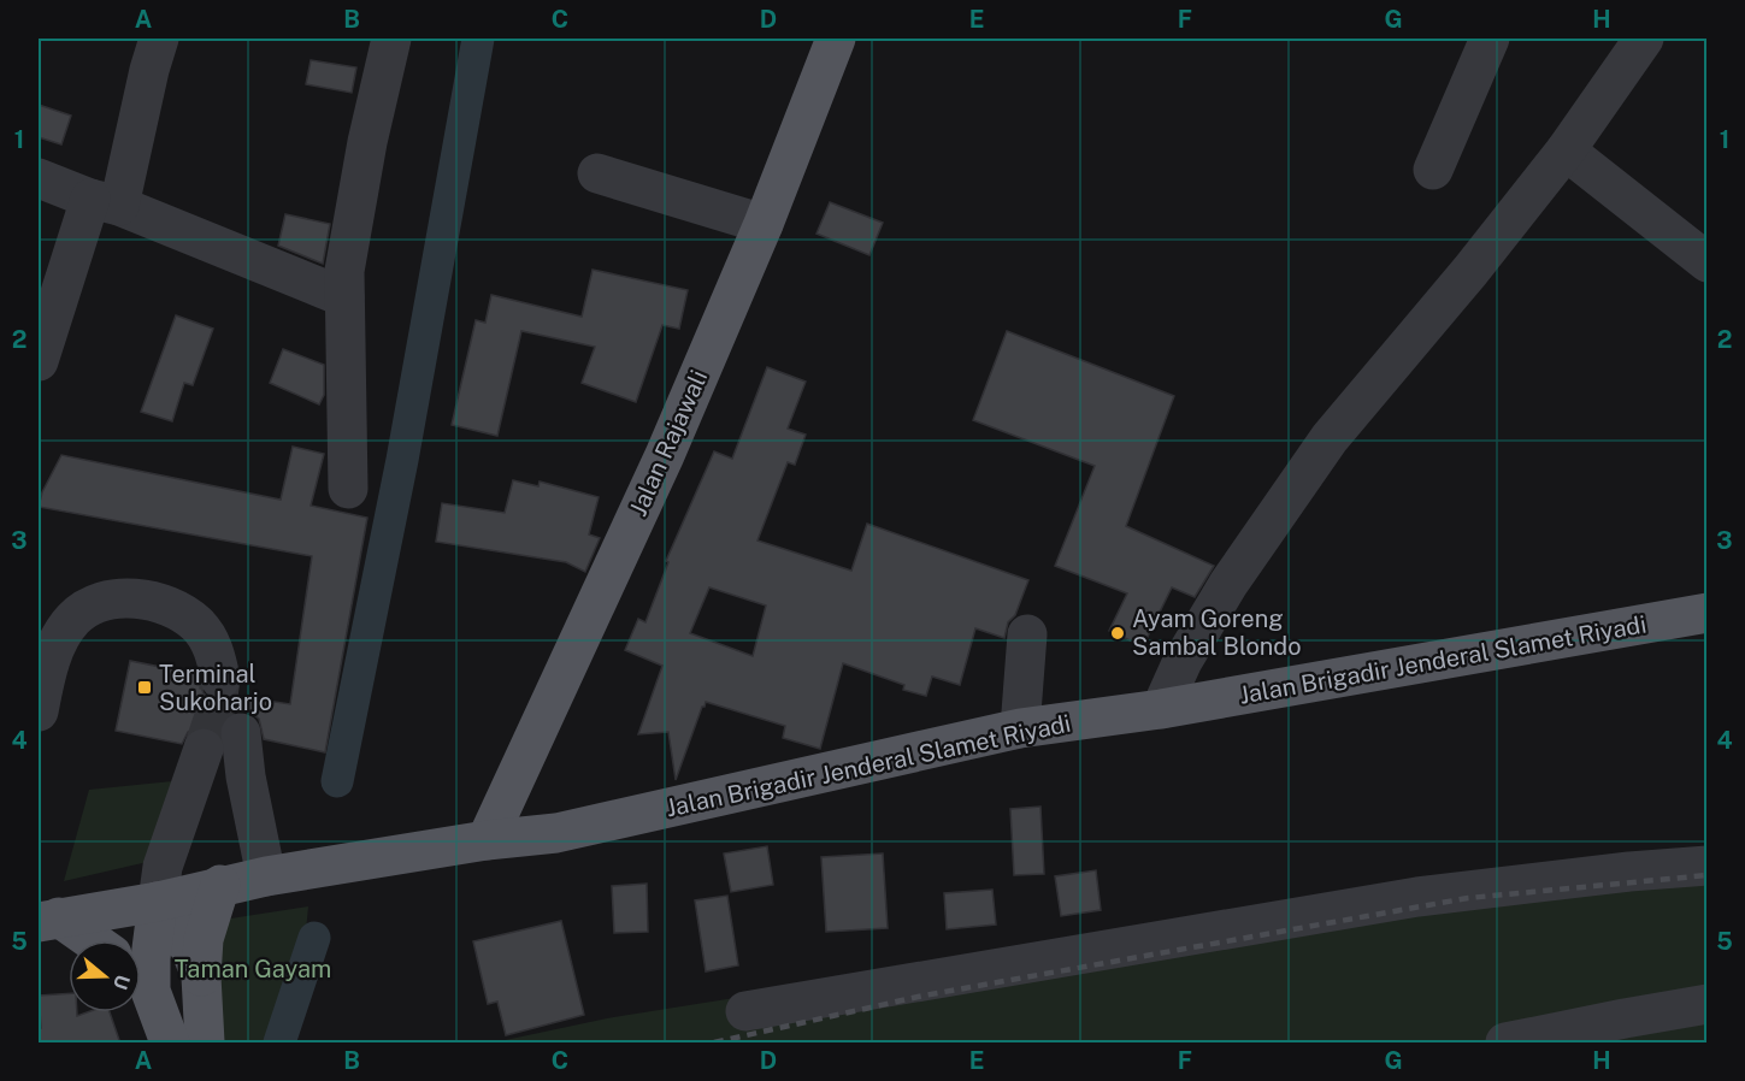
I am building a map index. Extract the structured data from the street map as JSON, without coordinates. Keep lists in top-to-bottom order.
{
  "streets": {
    "main road": ["Jalan Rajawali", "Jalan Brigadir Jenderal Slamet Riyadi"]
  },
  "crossings": [
    ["Jalan Rajawali", "Jalan Brigadir Jenderal Slamet Riyadi"]
  ],
  "parks": ["Taman Gayam"],
  "places": {
    "other": ["Ayam Goreng Sambal Blondo"],
    "transit": ["Terminal Sukoharjo"]
  },
  "north": "right",
  "grid": {
    "columns": [
      "A",
      "B",
      "C",
      "D",
      "E",
      "F",
      "G",
      "H"
    ],
    "rows": [
      "1",
      "2",
      "3",
      "4",
      "5"
    ]
  }
}
